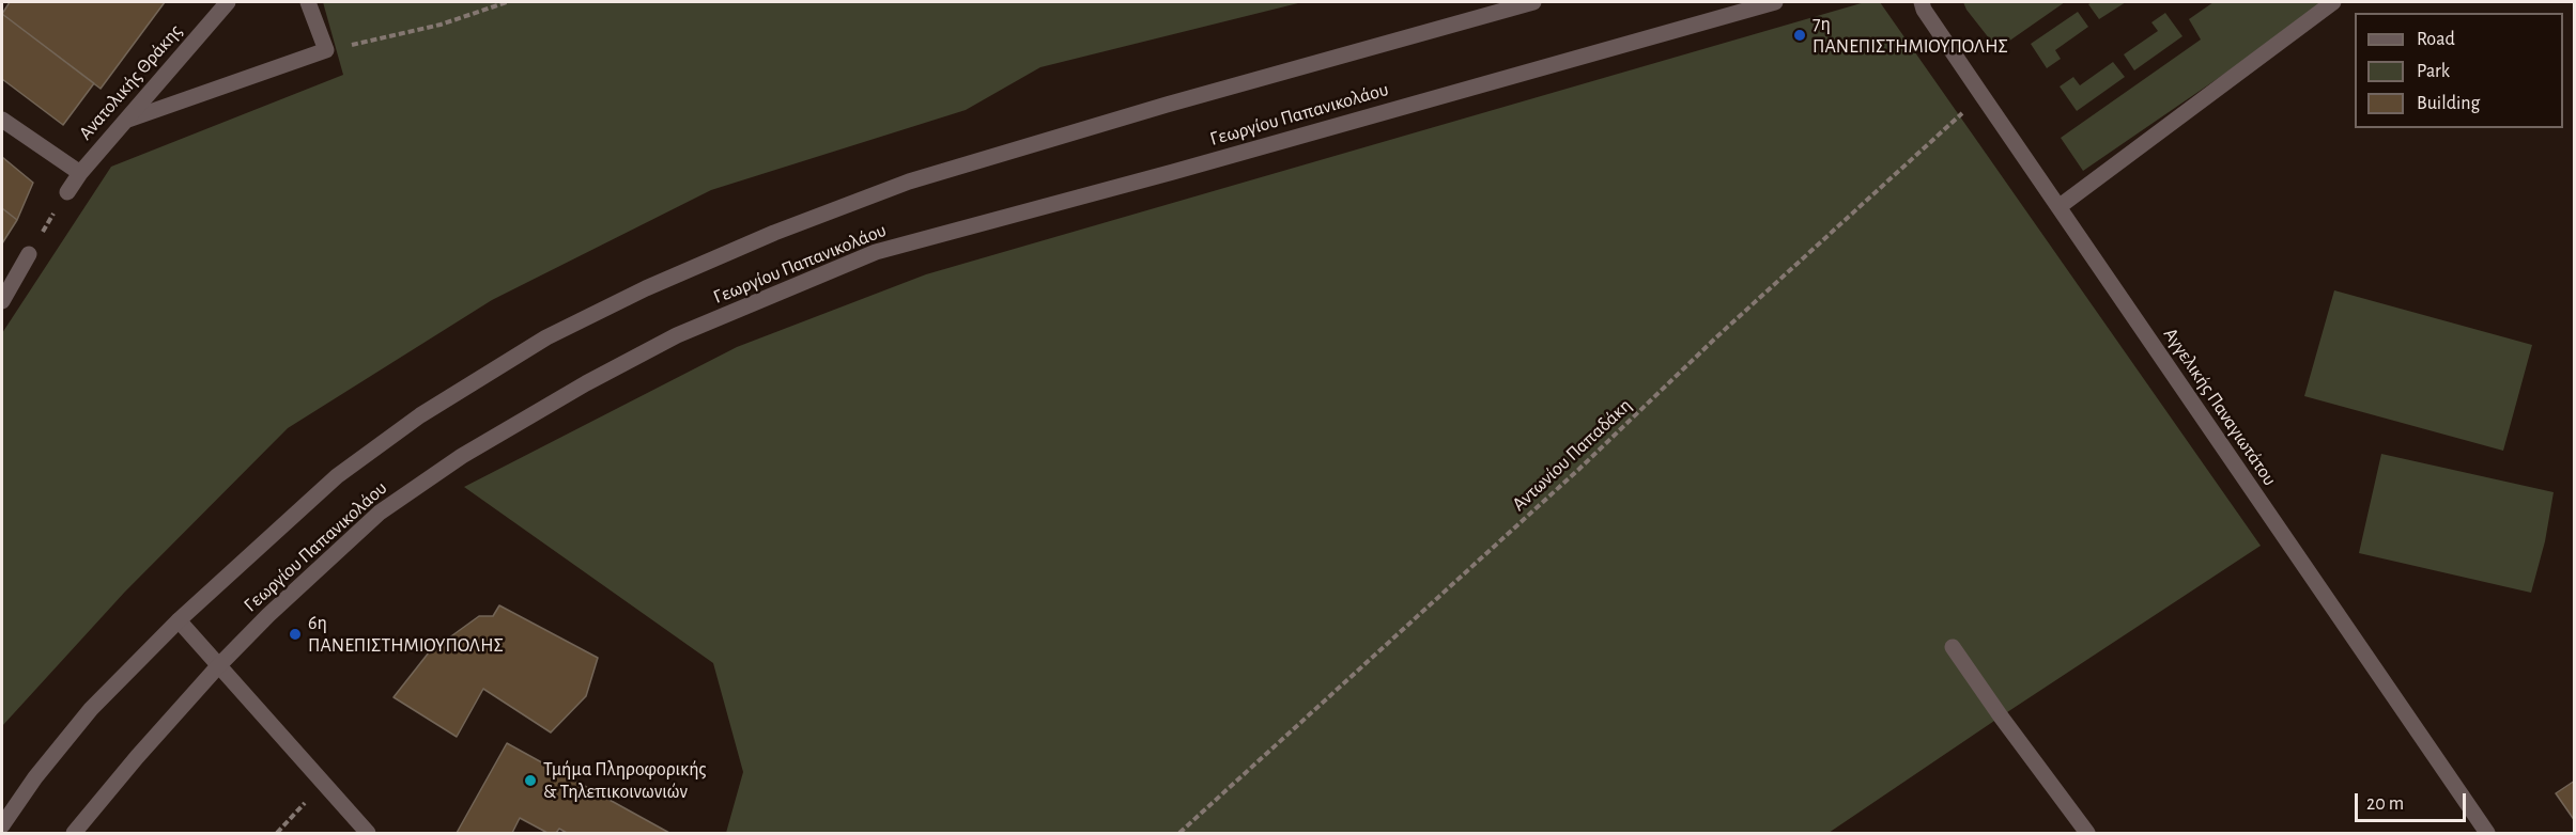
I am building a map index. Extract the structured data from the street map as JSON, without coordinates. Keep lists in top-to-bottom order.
{
  "streets": {
    "street": ["Ανατολικής Θράκης", "Γεωργίου Παπανικολάου", "Αγγελικής Παναγιωτάτου"],
    "path": ["Αντωνίου Παπαδάκη"]
  },
  "crossings": [
    ["Αγγελικής Παναγιωτάτου", "Αντωνίου Παπαδάκη"]
  ],
  "places": ["7η ΠΑΝΕΠΙΣΤΗΜΙΟΥΠΟΛΗΣ", "6η ΠΑΝΕΠΙΣΤΗΜΙΟΥΠΟΛΗΣ", "Τμήμα Πληροφορικής & Τηλεπικοινωνιών"],
  "legend": ["Road", "Park", "Building"],
  "scale_bar": "20 m"
}
